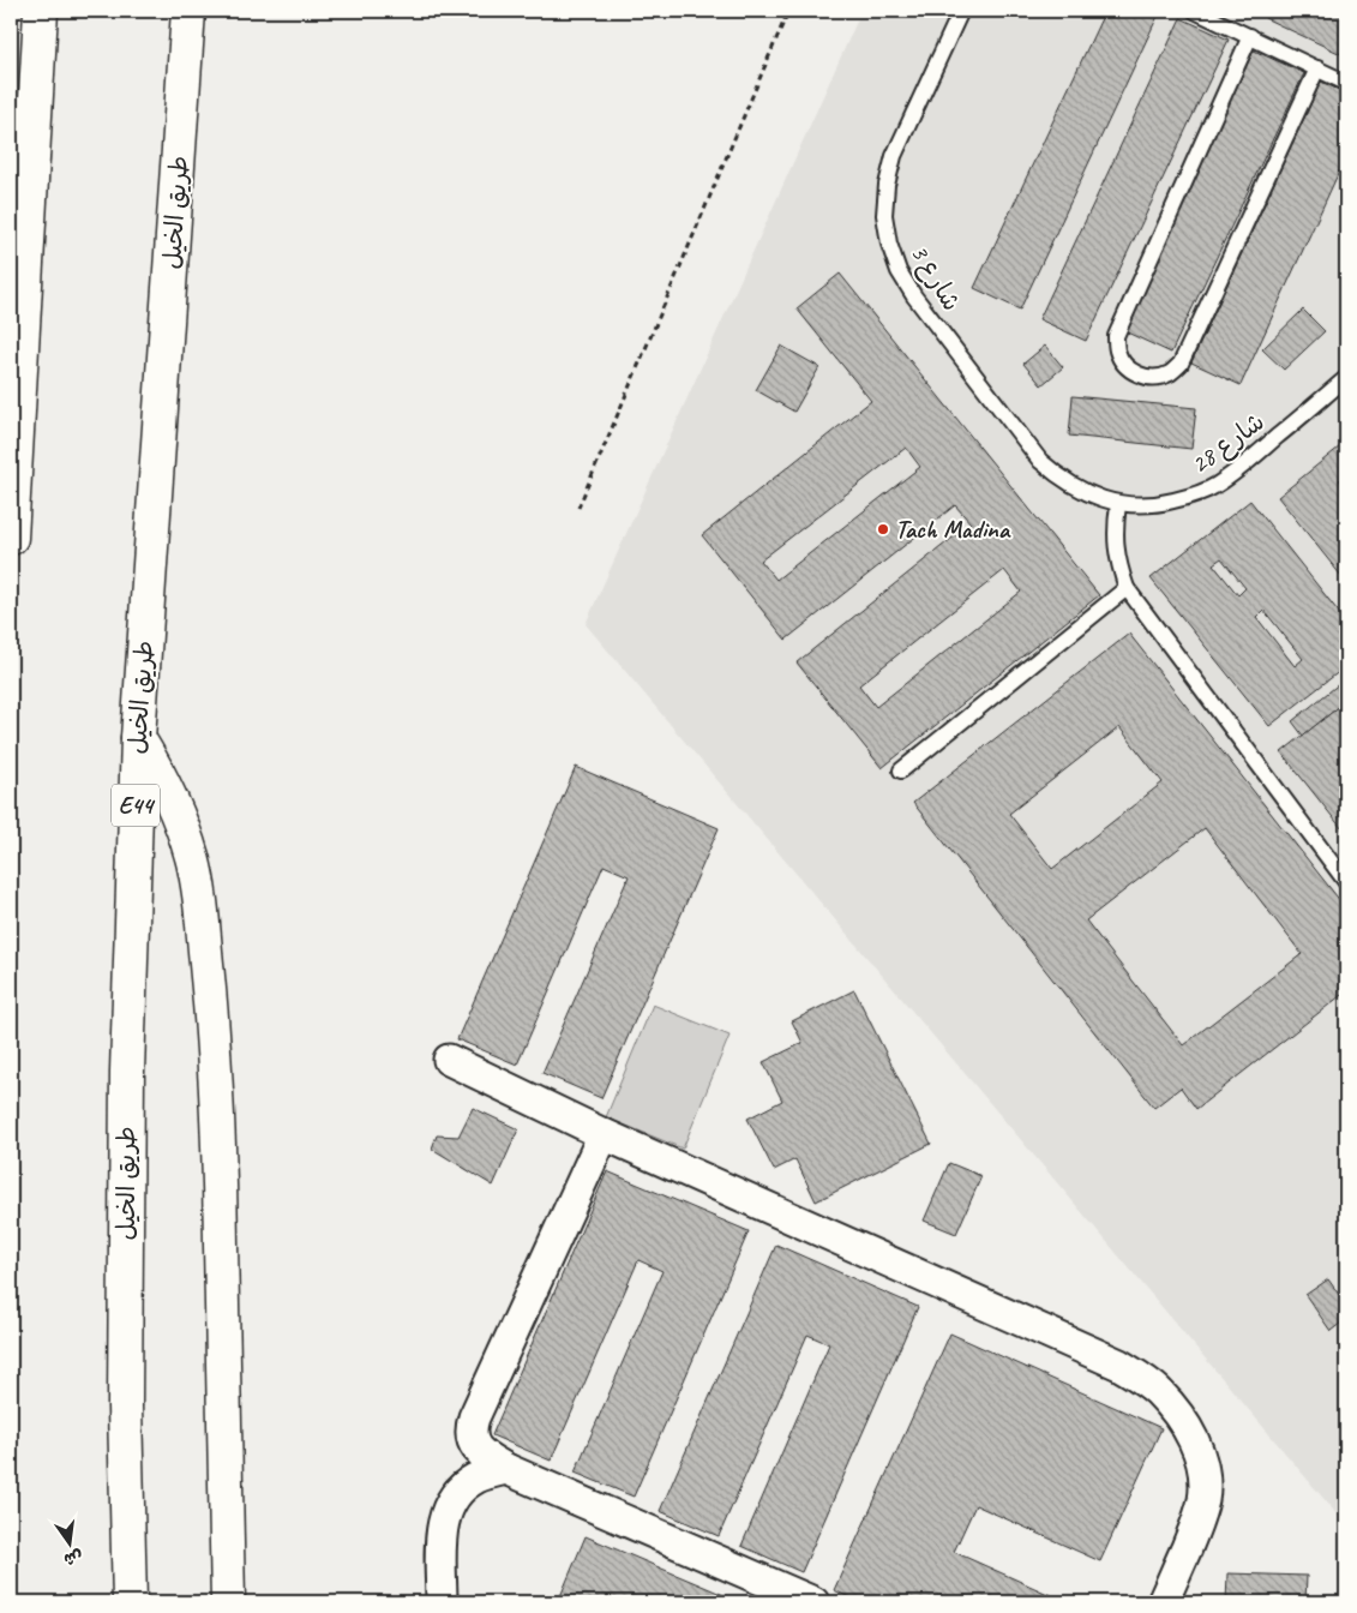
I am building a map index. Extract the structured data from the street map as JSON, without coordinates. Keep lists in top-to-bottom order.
{
  "streets": {
    "highway": ["طريق الخيل", "E44"],
    "lane": ["شارع 3", "شارع 28"]
  },
  "crossings": [
    ["شارع 3", "شارع 28"]
  ],
  "places": ["Tach Madina"],
  "north": "bottom"
}
